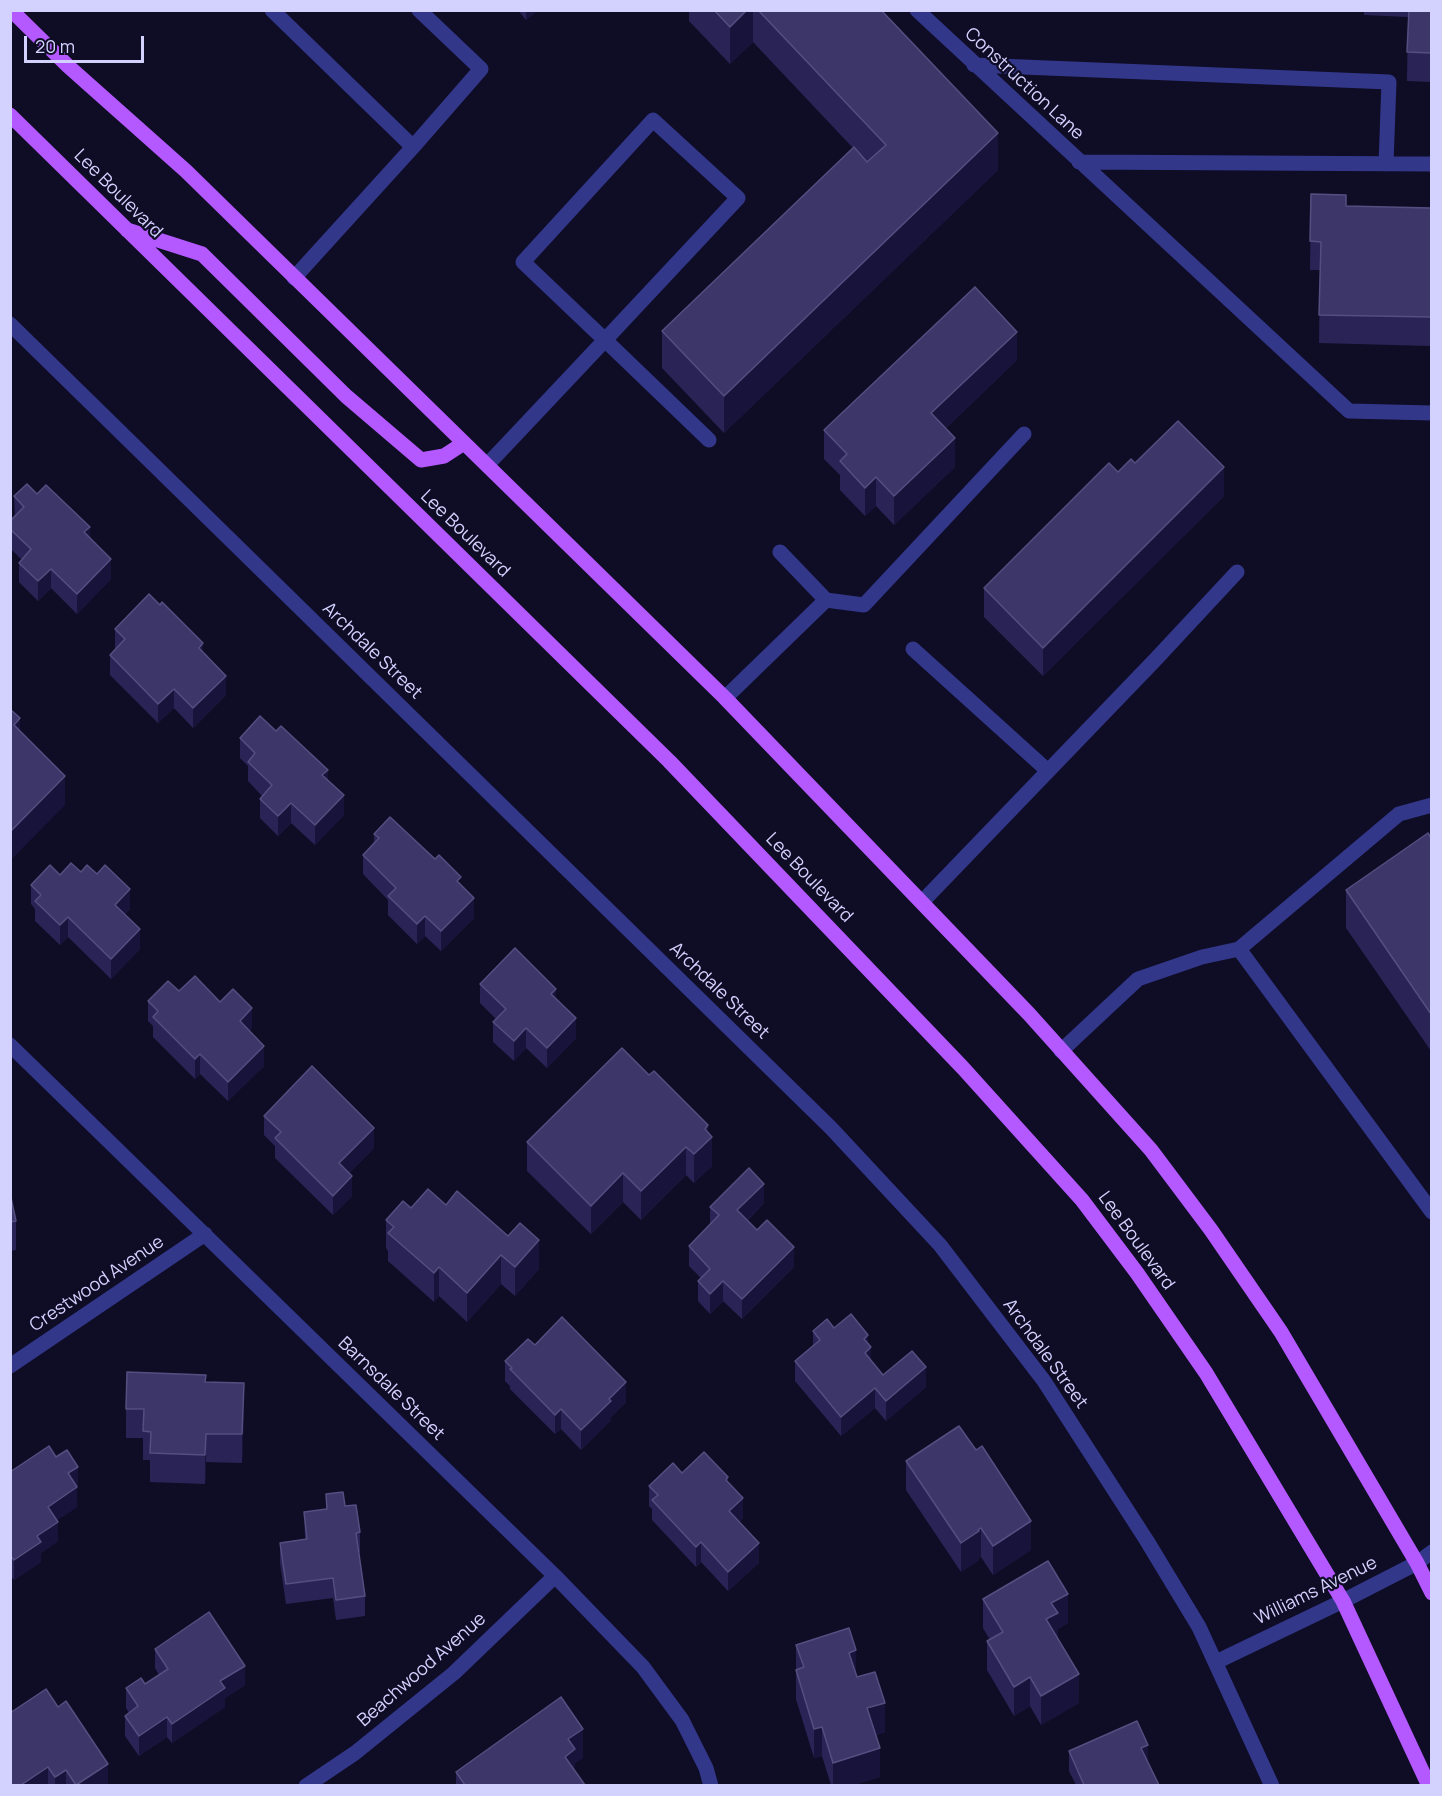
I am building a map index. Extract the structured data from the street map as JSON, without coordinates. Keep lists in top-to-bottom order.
{
  "streets": {
    "main road": ["Lee Boulevard"],
    "street": [
      "Construction Lane",
      "Archdale Street",
      "Crestwood Avenue",
      "Barnsdale Street",
      "Williams Avenue",
      "Beachwood Avenue"
    ]
  },
  "crossings": [
    ["Lee Boulevard", "Williams Avenue"],
    ["Archdale Street", "Williams Avenue"],
    ["Crestwood Avenue", "Barnsdale Street"],
    ["Barnsdale Street", "Beachwood Avenue"]
  ],
  "scale_bar": "20 m"
}
